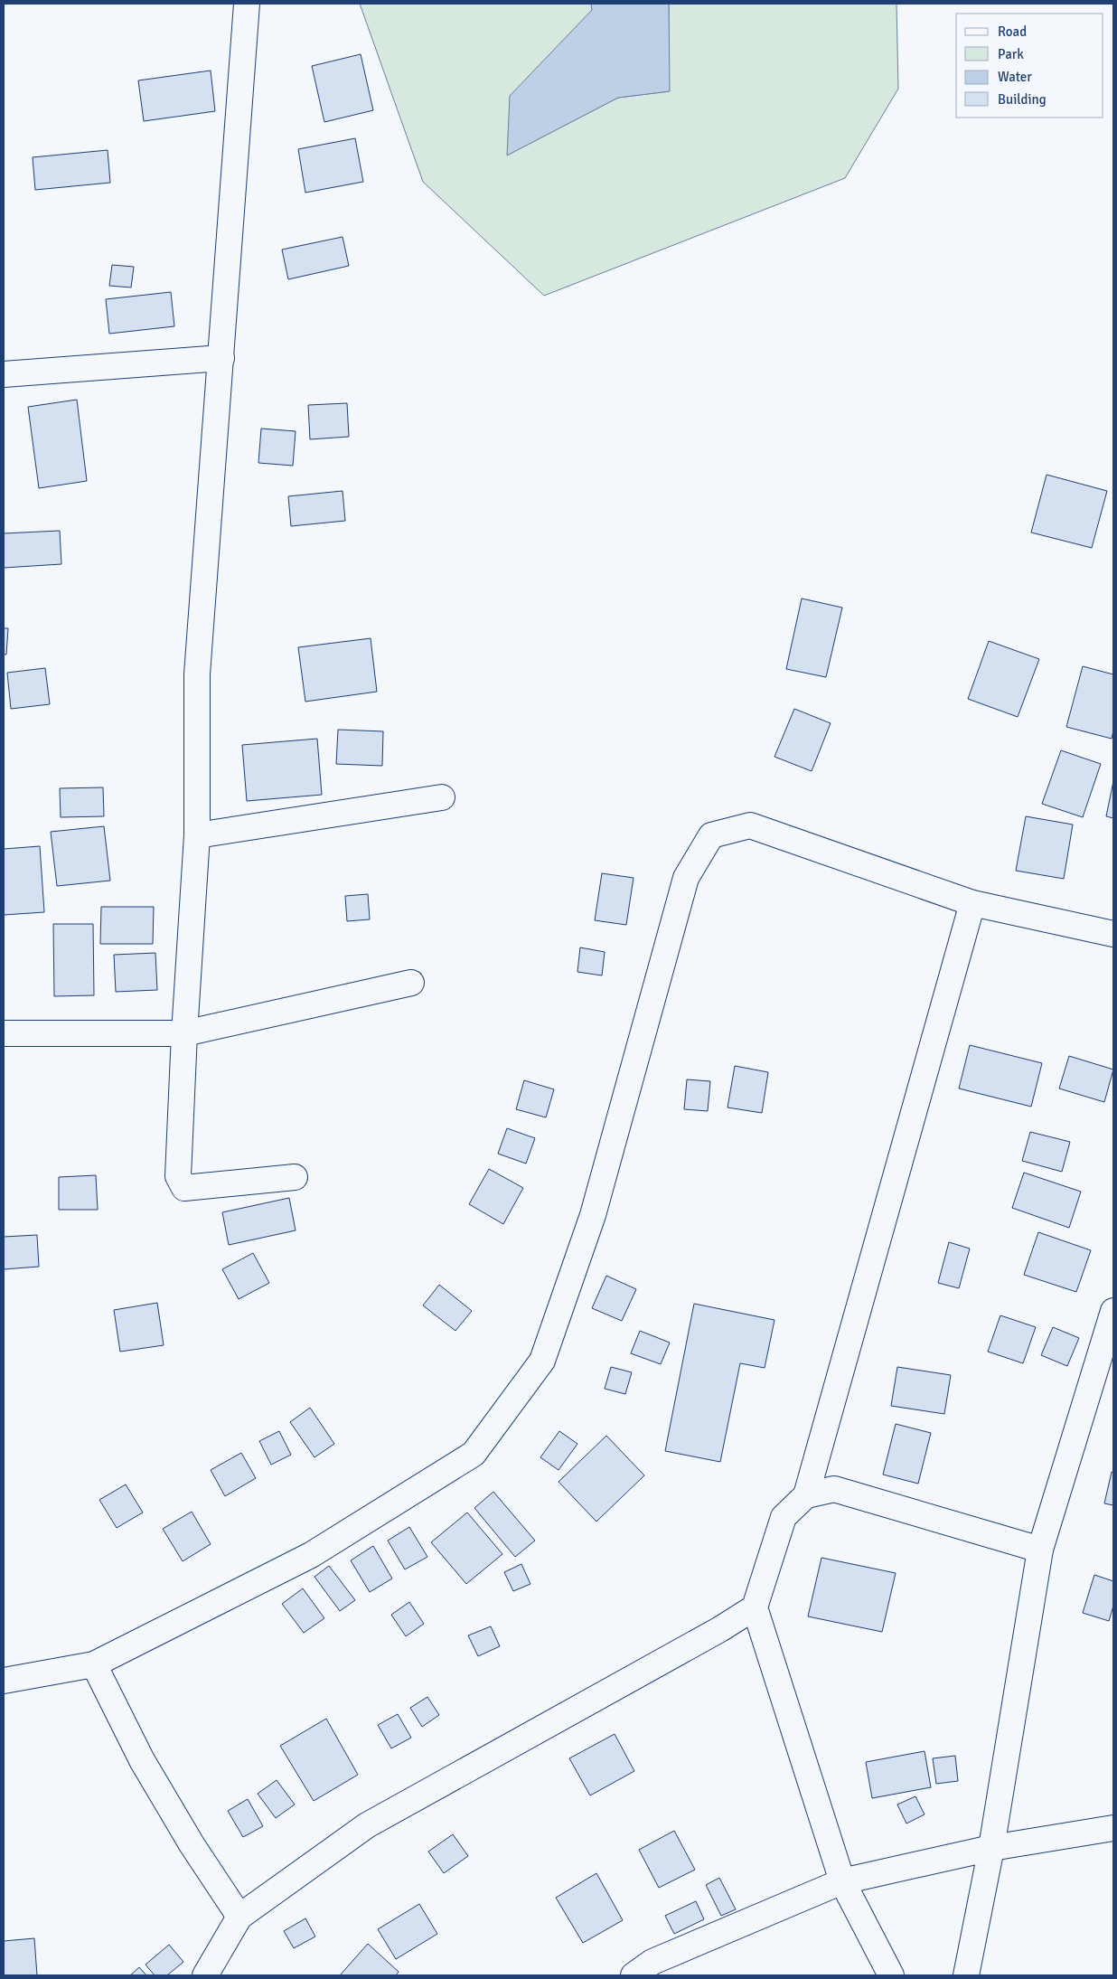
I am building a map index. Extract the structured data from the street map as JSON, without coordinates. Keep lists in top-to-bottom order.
{
  "legend": [
    "Road",
    "Park",
    "Water",
    "Building"
  ]
}
